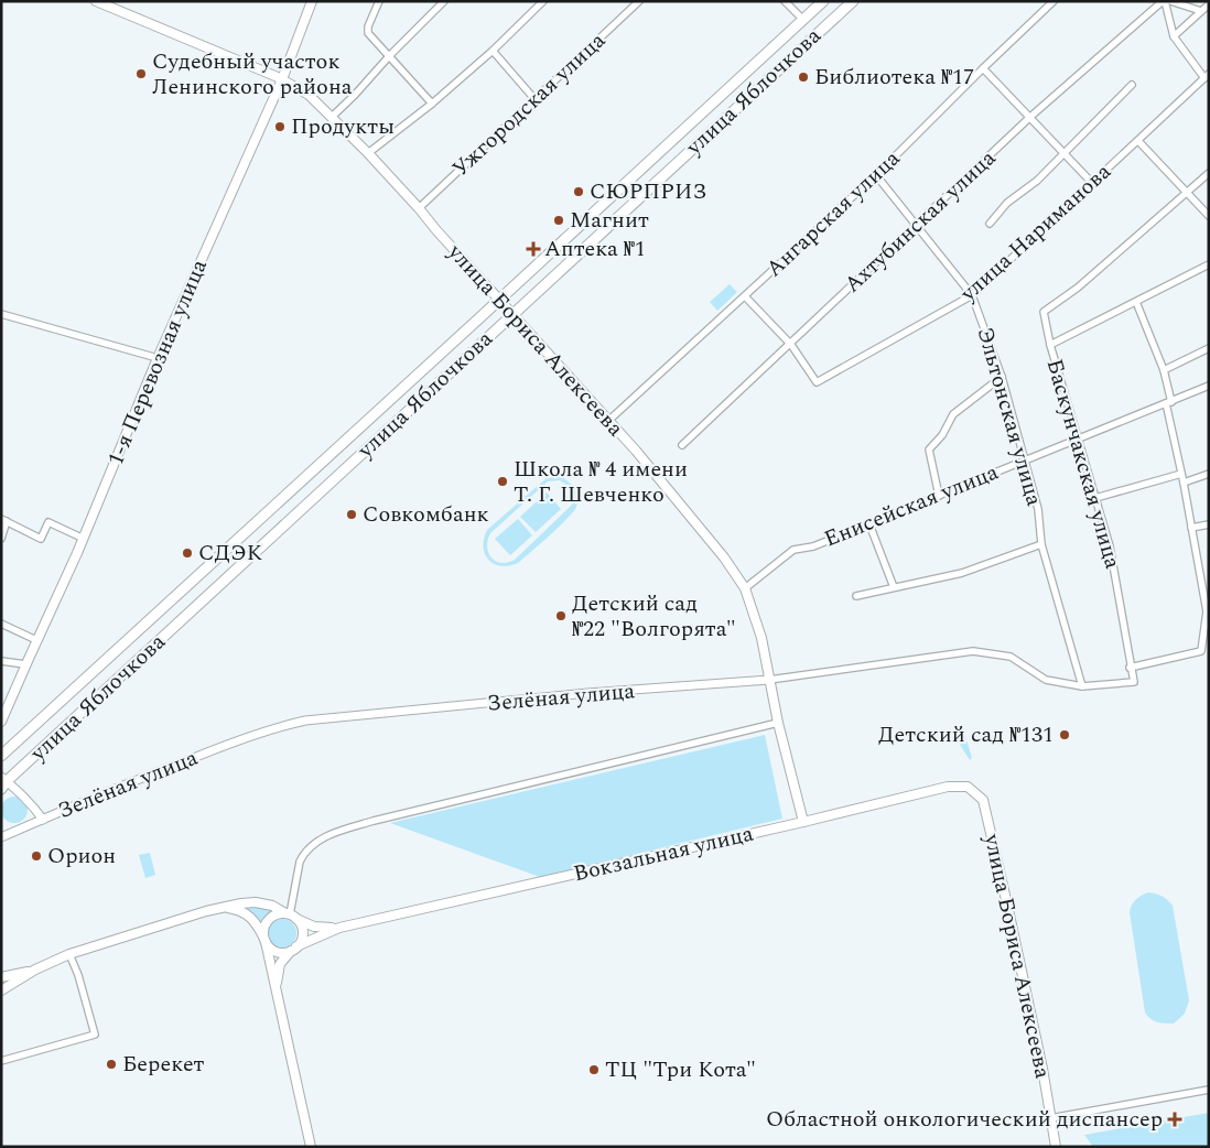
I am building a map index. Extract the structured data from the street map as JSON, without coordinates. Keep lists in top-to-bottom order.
{
  "streets": {
    "main road": [
      "улица Яблочкова",
      "улица Бориса Алексеева",
      "1-я Перевозная улица",
      "Вокзальная улица"
    ],
    "street": [
      "Ужгородская улица",
      "Ангарская улица",
      "Ахтубинская улица",
      "улица Нариманова",
      "Эльтонская улица",
      "Баскунчакская улица",
      "Енисейская улица",
      "Зелёная улица"
    ]
  },
  "crossings": [
    ["улица Яблочкова", "улица Бориса Алексеева"],
    ["Ужгородская улица", "улица Бориса Алексеева"],
    ["Ангарская улица", "улица Бориса Алексеева"],
    ["Ангарская улица", "Эльтонская улица"],
    ["Ахтубинская улица", "улица Нариманова"],
    ["Ахтубинская улица", "Эльтонская улица"],
    ["улица Нариманова", "Эльтонская улица"],
    ["улица Бориса Алексеева", "1-я Перевозная улица"],
    ["улица Бориса Алексеева", "Енисейская улица"],
    ["улица Бориса Алексеева", "Зелёная улица"],
    ["улица Бориса Алексеева", "Вокзальная улица"],
    ["Эльтонская улица", "Енисейская улица"],
    ["Эльтонская улица", "Зелёная улица"],
    ["Баскунчакская улица", "Енисейская улица"],
    ["Баскунчакская улица", "Зелёная улица"]
  ],
  "places": {
    "other": [
      "Судебный участок Ленинского района",
      "Библиотека №17",
      "Продукты",
      "СЮРПРИЗ",
      "Магнит",
      "Школа № 4 имени Т. Г. Шевченко",
      "Совкомбанк",
      "СДЭК",
      "Детский сад №22 \"Волгорята\"",
      "Детский сад №131",
      "Орион",
      "Берекет",
      "ТЦ \"Три Кота\""
    ],
    "health": ["Аптека №1", "Областной онкологический диспансер"]
  }
}
